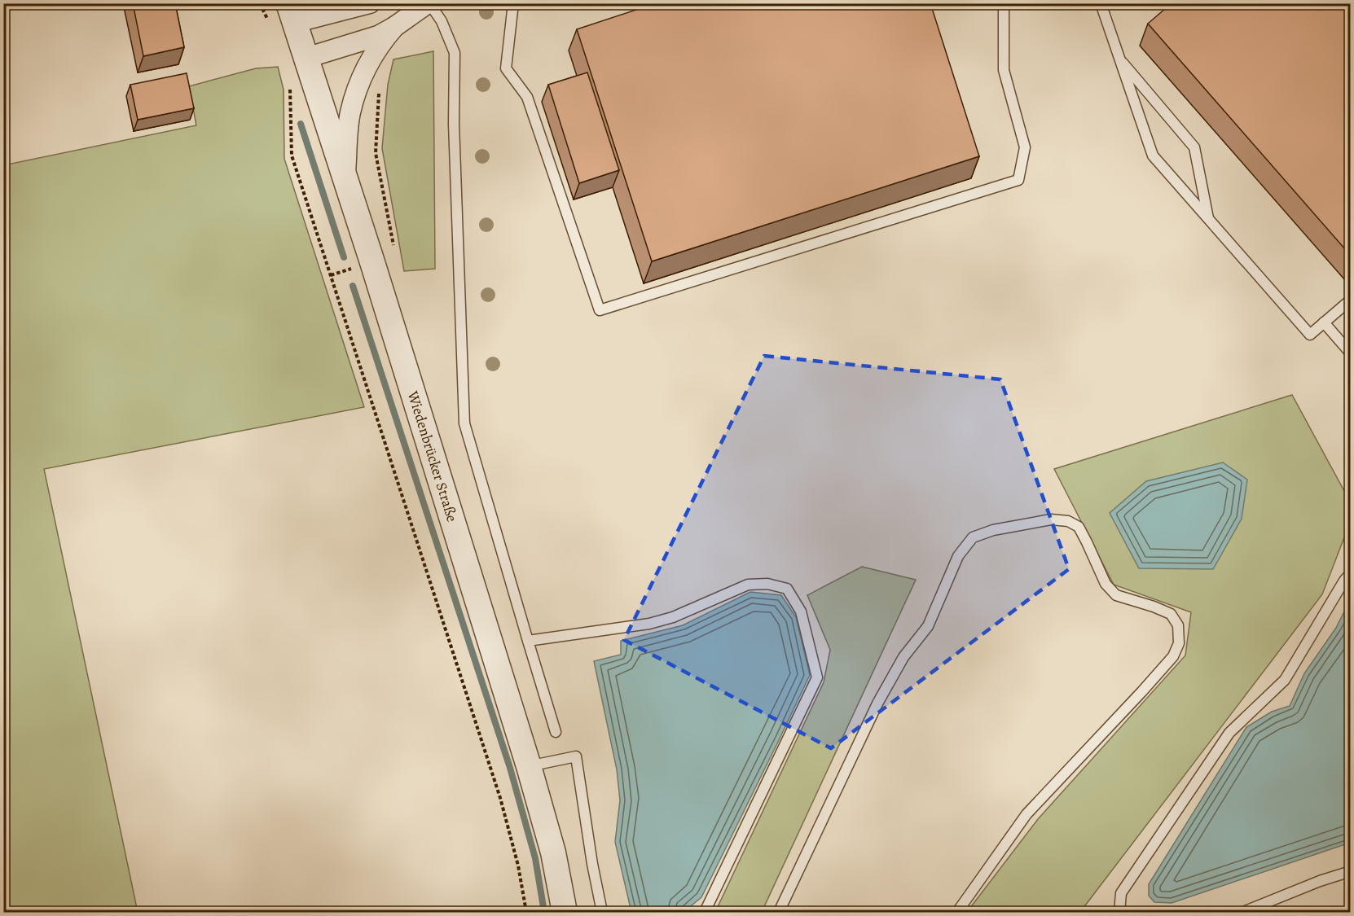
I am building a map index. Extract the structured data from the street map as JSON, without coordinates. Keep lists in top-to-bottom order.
{
  "streets": {
    "street": ["Wiedenbrücker Straße"]
  }
}
